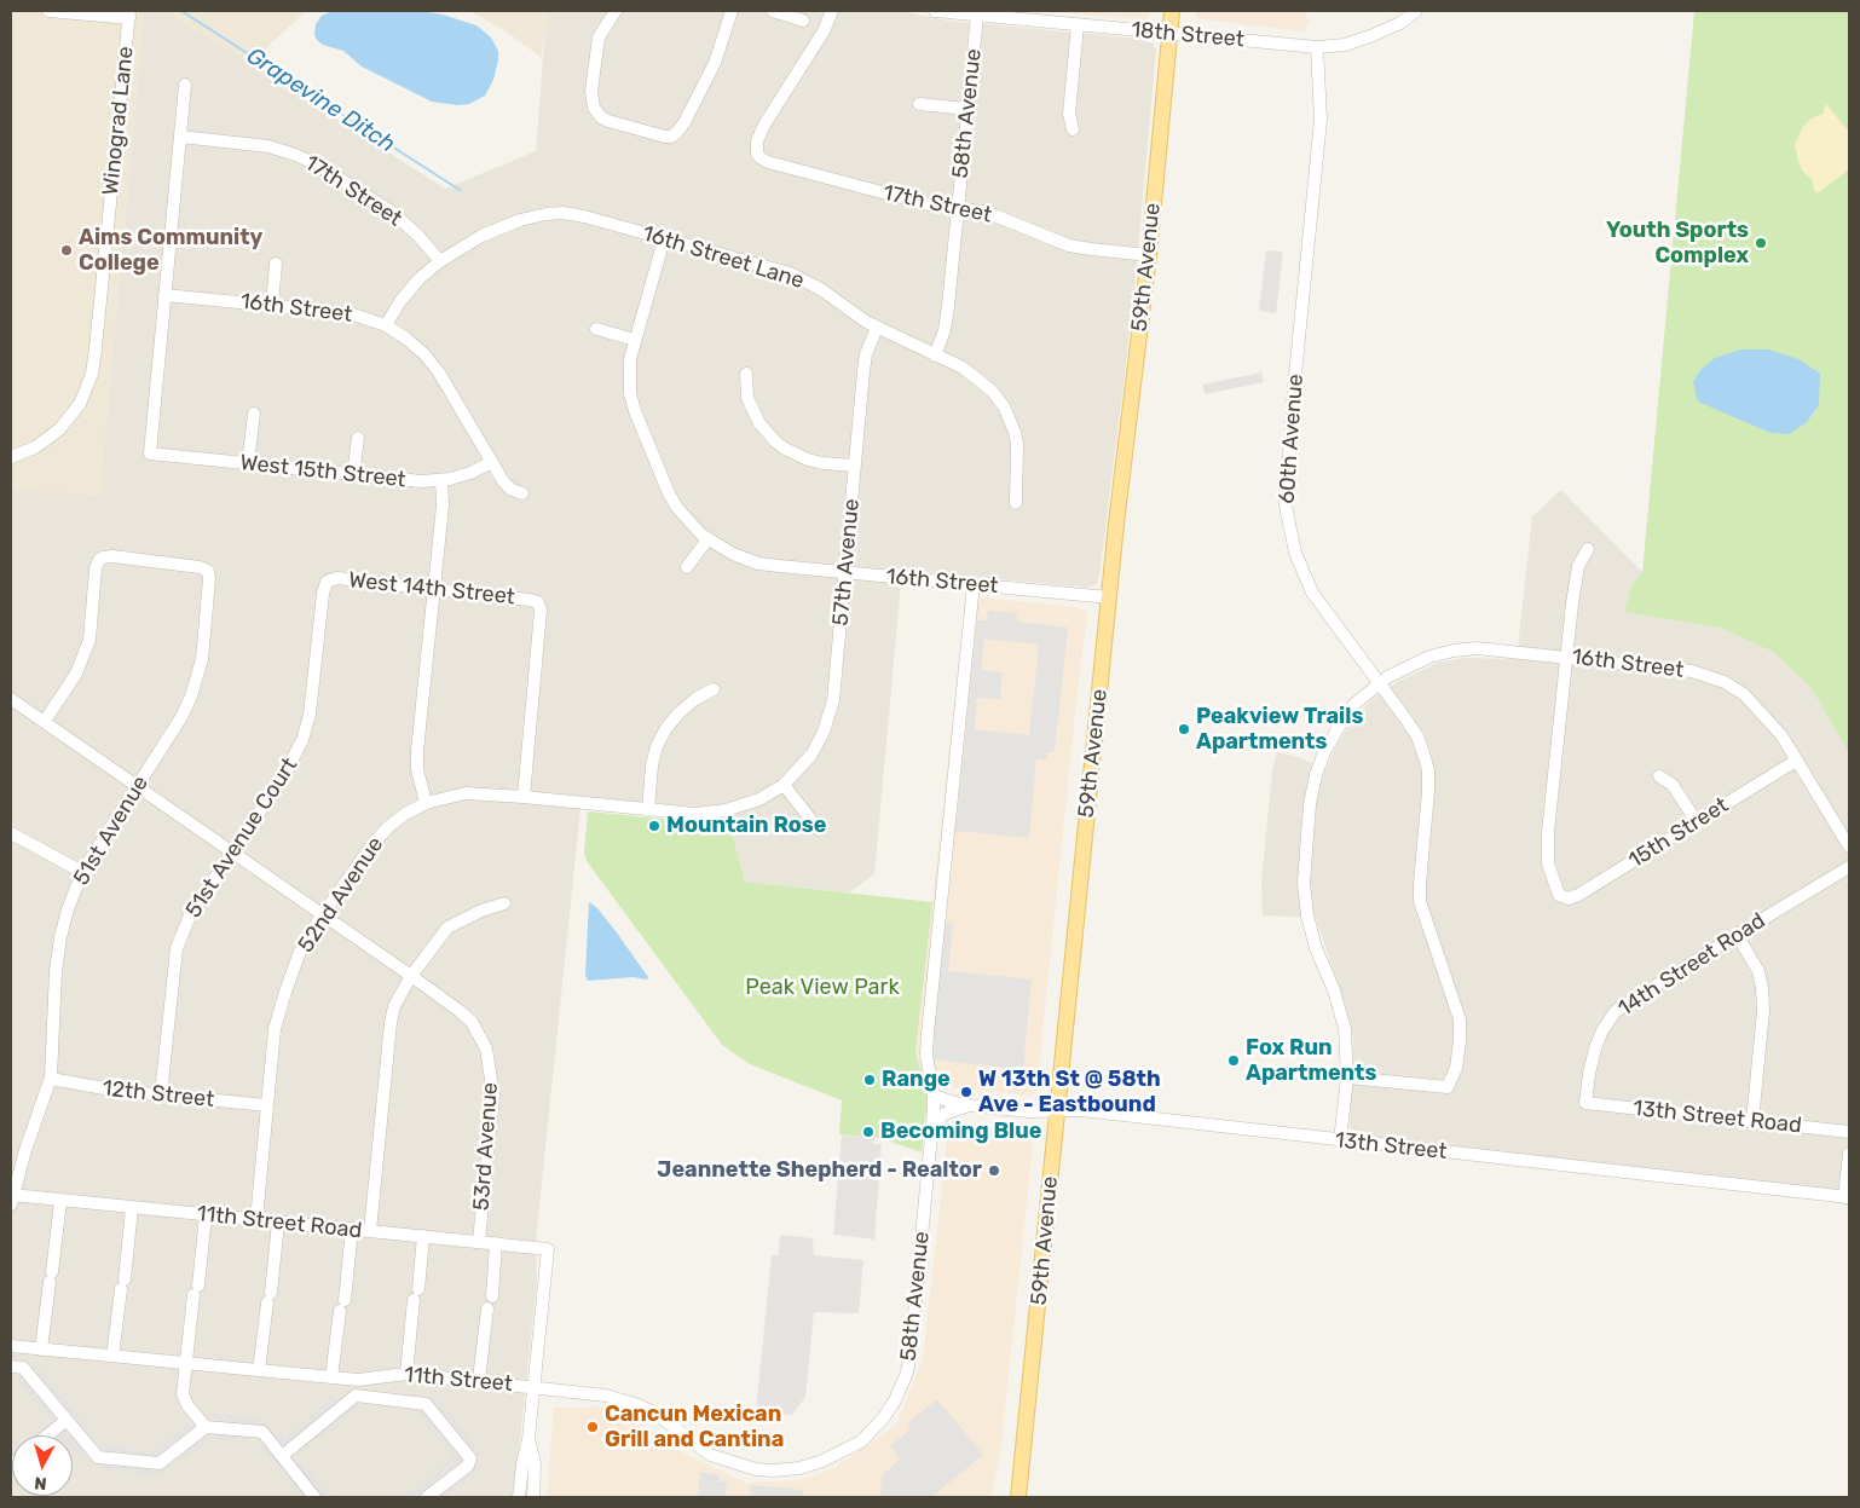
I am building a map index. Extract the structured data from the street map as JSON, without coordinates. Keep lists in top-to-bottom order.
{
  "streets": {
    "main road": ["59th Avenue"],
    "street": [
      "18th Street",
      "58th Avenue",
      "Winograd Lane",
      "17th Street",
      "16th Street Lane",
      "16th Street",
      "60th Avenue",
      "West 15th Street",
      "57th Avenue",
      "West 14th Street",
      "51st Avenue",
      "15th Street",
      "51st Avenue Court",
      "52nd Avenue",
      "14th Street Road",
      "12th Street",
      "13th Street Road",
      "53rd Avenue",
      "13th Street",
      "11th Street Road",
      "11th Street"
    ]
  },
  "crossings": [
    ["18th Street", "58th Avenue"],
    ["18th Street", "59th Avenue"],
    ["18th Street", "60th Avenue"],
    ["58th Avenue", "17th Street"],
    ["58th Avenue", "16th Street Lane"],
    ["58th Avenue", "16th Street"],
    ["58th Avenue", "13th Street"],
    ["58th Avenue", "11th Street"],
    ["17th Street", "16th Street Lane"],
    ["17th Street", "59th Avenue"],
    ["16th Street Lane", "16th Street"],
    ["16th Street Lane", "57th Avenue"],
    ["59th Avenue", "16th Street"],
    ["59th Avenue", "13th Street"],
    ["16th Street", "60th Avenue"],
    ["16th Street", "West 15th Street"],
    ["16th Street", "57th Avenue"],
    ["16th Street", "15th Street"],
    ["57th Avenue", "52nd Avenue"],
    ["West 14th Street", "51st Avenue Court"],
    ["West 14th Street", "52nd Avenue"],
    ["51st Avenue", "12th Street"],
    ["51st Avenue", "11th Street Road"],
    ["51st Avenue Court", "12th Street"],
    ["52nd Avenue", "12th Street"],
    ["52nd Avenue", "11th Street Road"],
    ["14th Street Road", "13th Street Road"],
    ["53rd Avenue", "11th Street Road"],
    ["11th Street Road", "11th Street"]
  ],
  "water": ["Grapevine Ditch"],
  "parks": ["Peak View Park"],
  "places": [
    "Youth Sports Complex",
    "Aims Community College",
    "Peakview Trails Apartments",
    "Mountain Rose",
    "Fox Run Apartments",
    "Range",
    "W 13th St @ 58th Ave - Eastbound",
    "Becoming Blue",
    "Jeannette Shepherd - Realtor",
    "Cancun Mexican Grill and Cantina"
  ],
  "north": "bottom"
}
